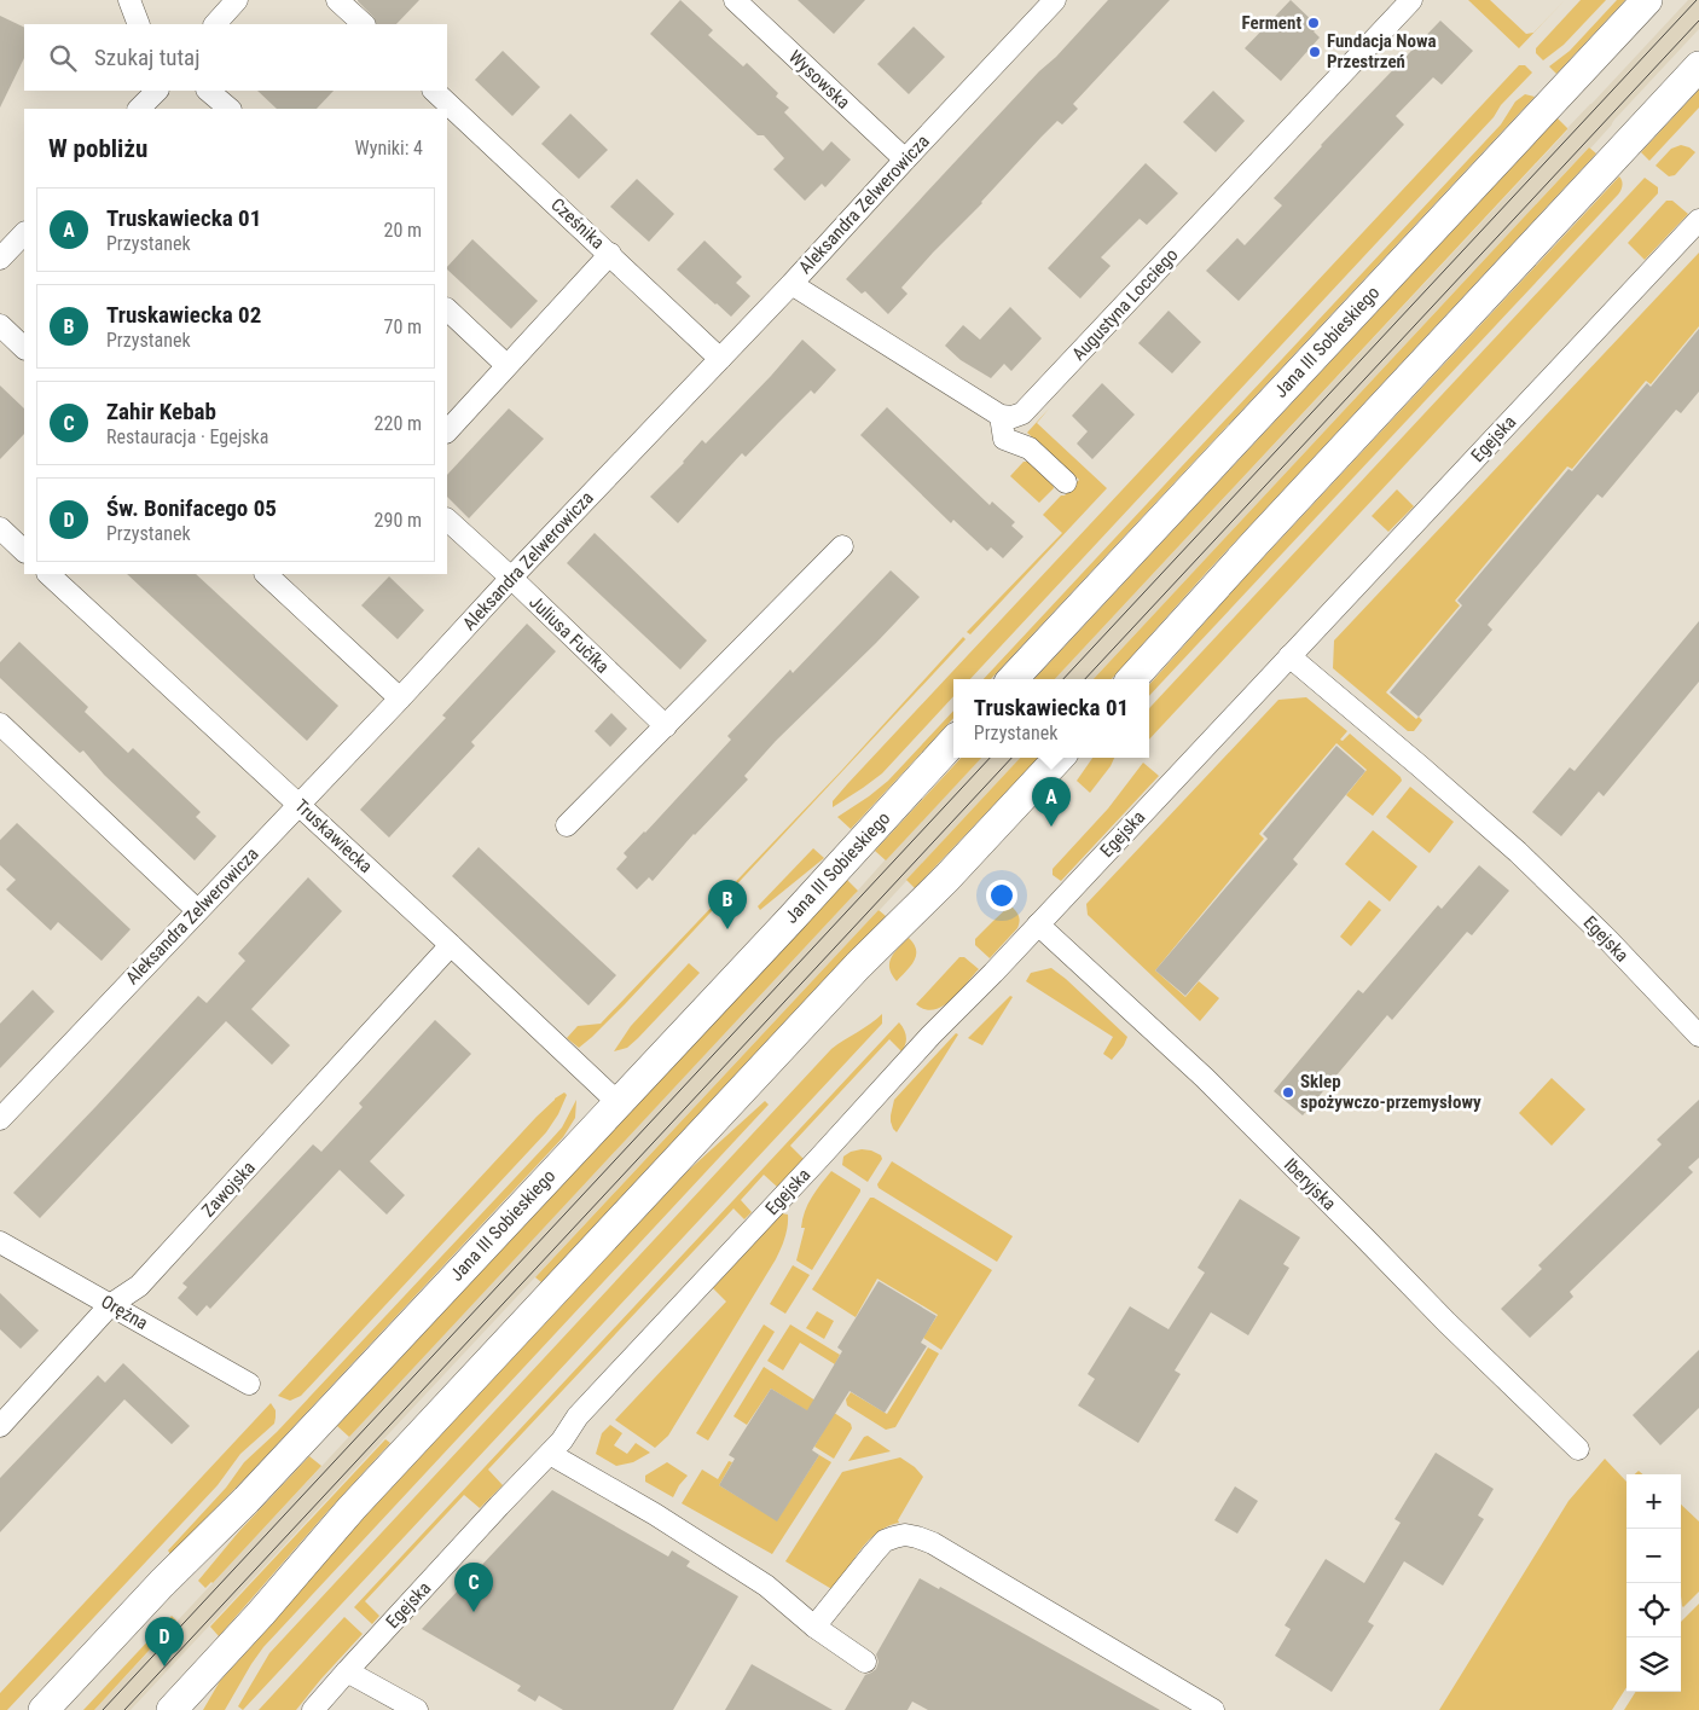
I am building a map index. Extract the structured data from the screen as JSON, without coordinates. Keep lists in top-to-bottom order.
{
  "streets": {
    "main road": ["Jana III Sobieskiego"],
    "street": [
      "Wysowska",
      "Aleksandra Zelwerowicza",
      "Cześnika",
      "Augustyna Locciego",
      "Egejska",
      "Juliusa Fučíka",
      "Truskawiecka",
      "Iberyjska",
      "Zawojska",
      "Orężna"
    ]
  },
  "crossings": [
    ["Wysowska", "Aleksandra Zelwerowicza"],
    ["Aleksandra Zelwerowicza", "Cześnika"],
    ["Aleksandra Zelwerowicza", "Juliusa Fučíka"],
    ["Aleksandra Zelwerowicza", "Truskawiecka"],
    ["Jana III Sobieskiego", "Truskawiecka"],
    ["Egejska", "Iberyjska"],
    ["Truskawiecka", "Zawojska"],
    ["Zawojska", "Orężna"]
  ],
  "places": ["Ferment", "Fundacja Nowa Przestrzeń", "Sklep spożywczo-przemysłowy"],
  "page": {
    "search": "Szukaj tutaj",
    "heading": ["W pobliżu", "Wyniki: 4"],
    "list": [
      {
        "mark": "A",
        "name": "Truskawiecka 01",
        "note": "Przystanek",
        "value": "20 m"
      },
      {
        "mark": "B",
        "name": "Truskawiecka 02",
        "note": "Przystanek",
        "value": "70 m"
      },
      {
        "mark": "C",
        "name": "Zahir Kebab",
        "note": "Restauracja · Egejska",
        "value": "220 m"
      },
      {
        "mark": "D",
        "name": "Św. Bonifacego 05",
        "note": "Przystanek",
        "value": "290 m"
      }
    ],
    "popup": ["Truskawiecka 01", "Przystanek"],
    "pins": [
      "A",
      "B",
      "C",
      "D"
    ],
    "map_buttons": ["+", "−"]
  }
}
